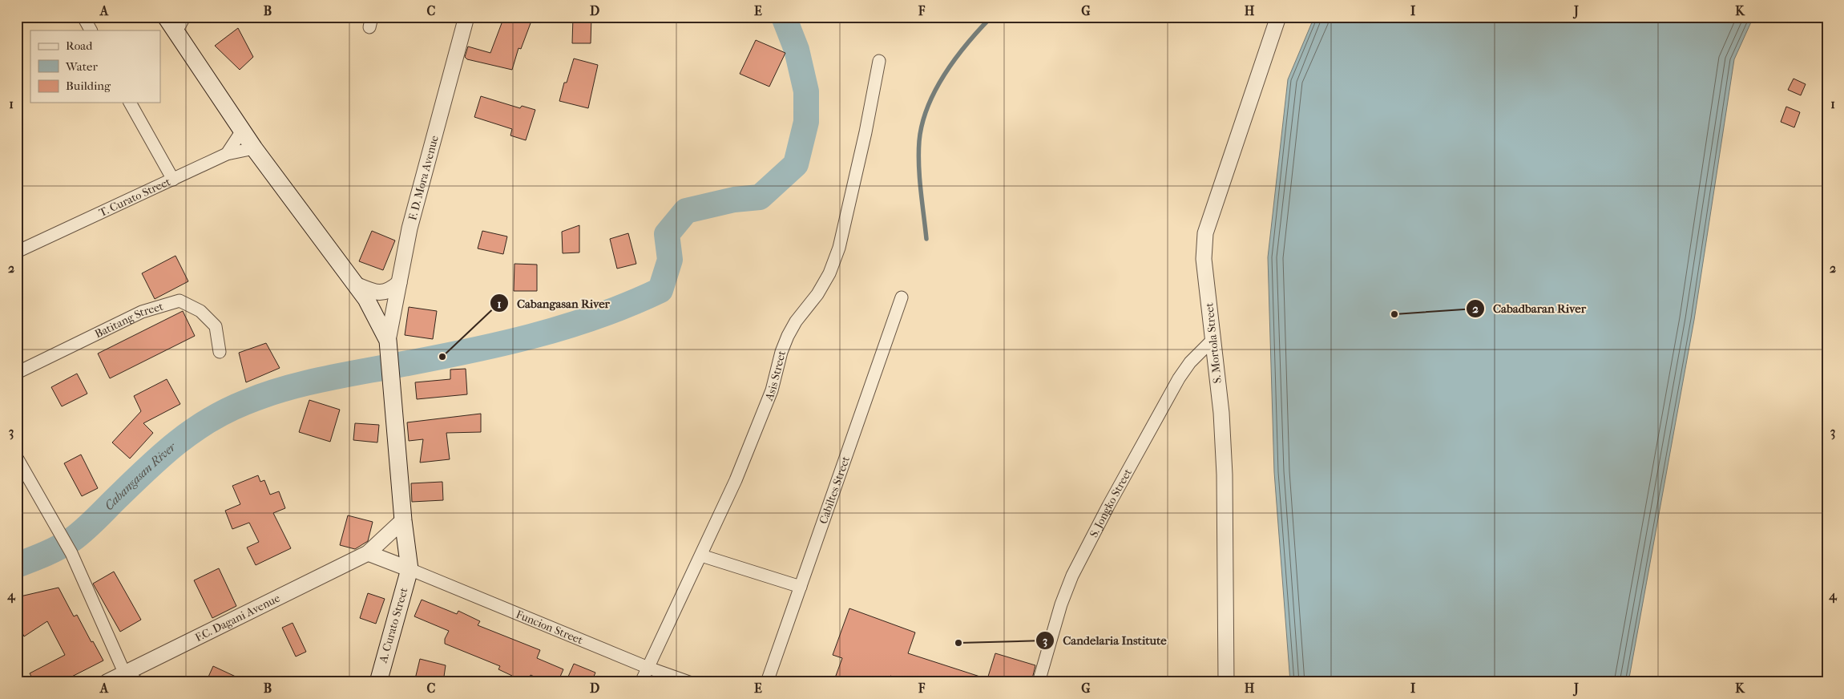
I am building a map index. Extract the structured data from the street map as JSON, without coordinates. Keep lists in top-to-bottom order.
{
  "streets": {
    "main road": ["A. Curato Street"],
    "street": [
      "F. D. Mora Avenue",
      "T. Curato Street",
      "Batitang Street",
      "S. Mortola Street",
      "Asis Street",
      "Cabiltes Street",
      "S. Jongko Street",
      "F.C. Dagani Avenue",
      "Funcion Street"
    ]
  },
  "crossings": [
    ["S. Mortola Street", "S. Jongko Street"],
    ["Asis Street", "Funcion Street"],
    ["A. Curato Street", "Funcion Street"]
  ],
  "water": ["Cabangasan River"],
  "places": ["Cabadbaran River", "Cabangasan River", "Candelaria Institute"],
  "legend": ["Road", "Water", "Building"],
  "grid": {
    "columns": [
      "A",
      "B",
      "C",
      "D",
      "E",
      "F",
      "G",
      "H",
      "I",
      "J",
      "K"
    ],
    "rows": [
      "1",
      "2",
      "3",
      "4"
    ]
  }
}
